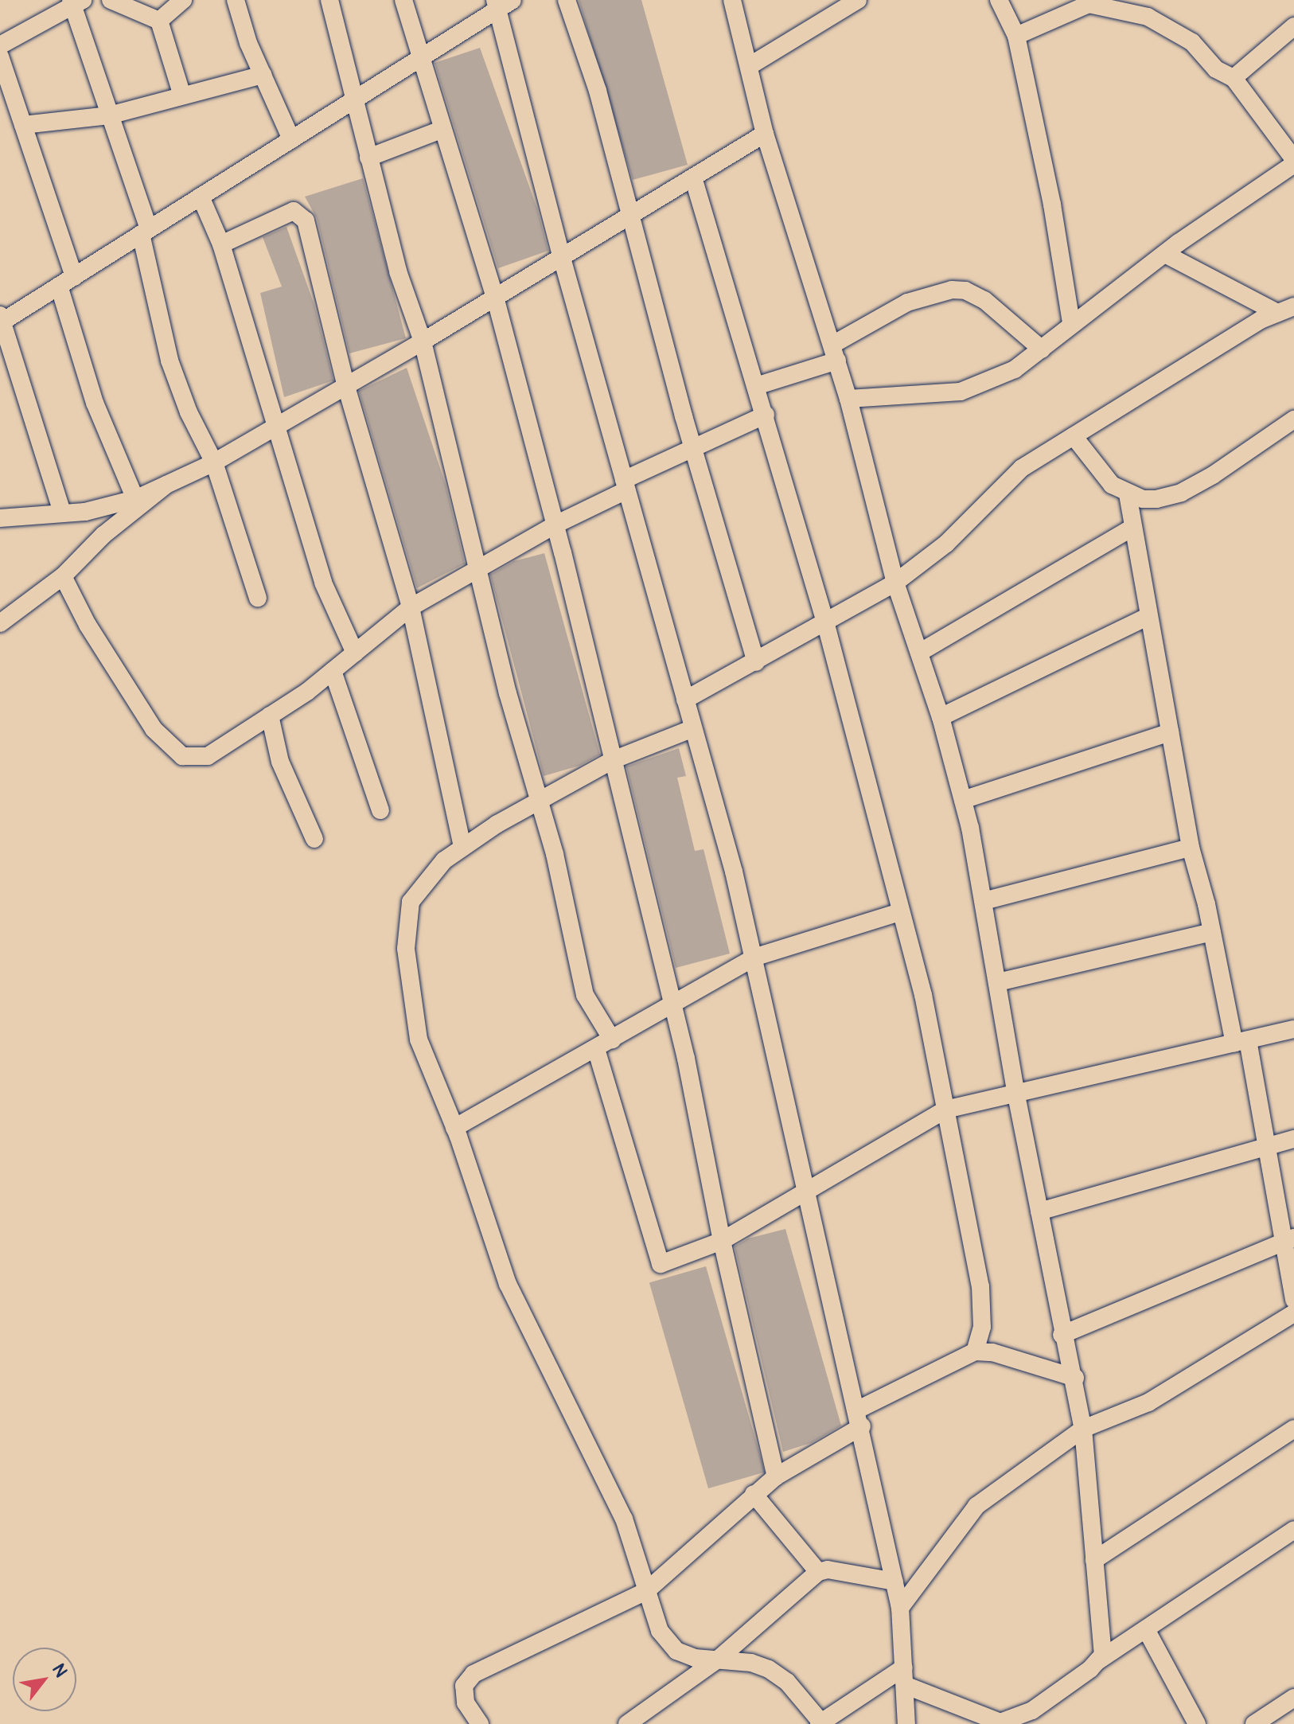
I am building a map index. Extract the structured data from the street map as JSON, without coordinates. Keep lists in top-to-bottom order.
{
  "north": "top right"
}
